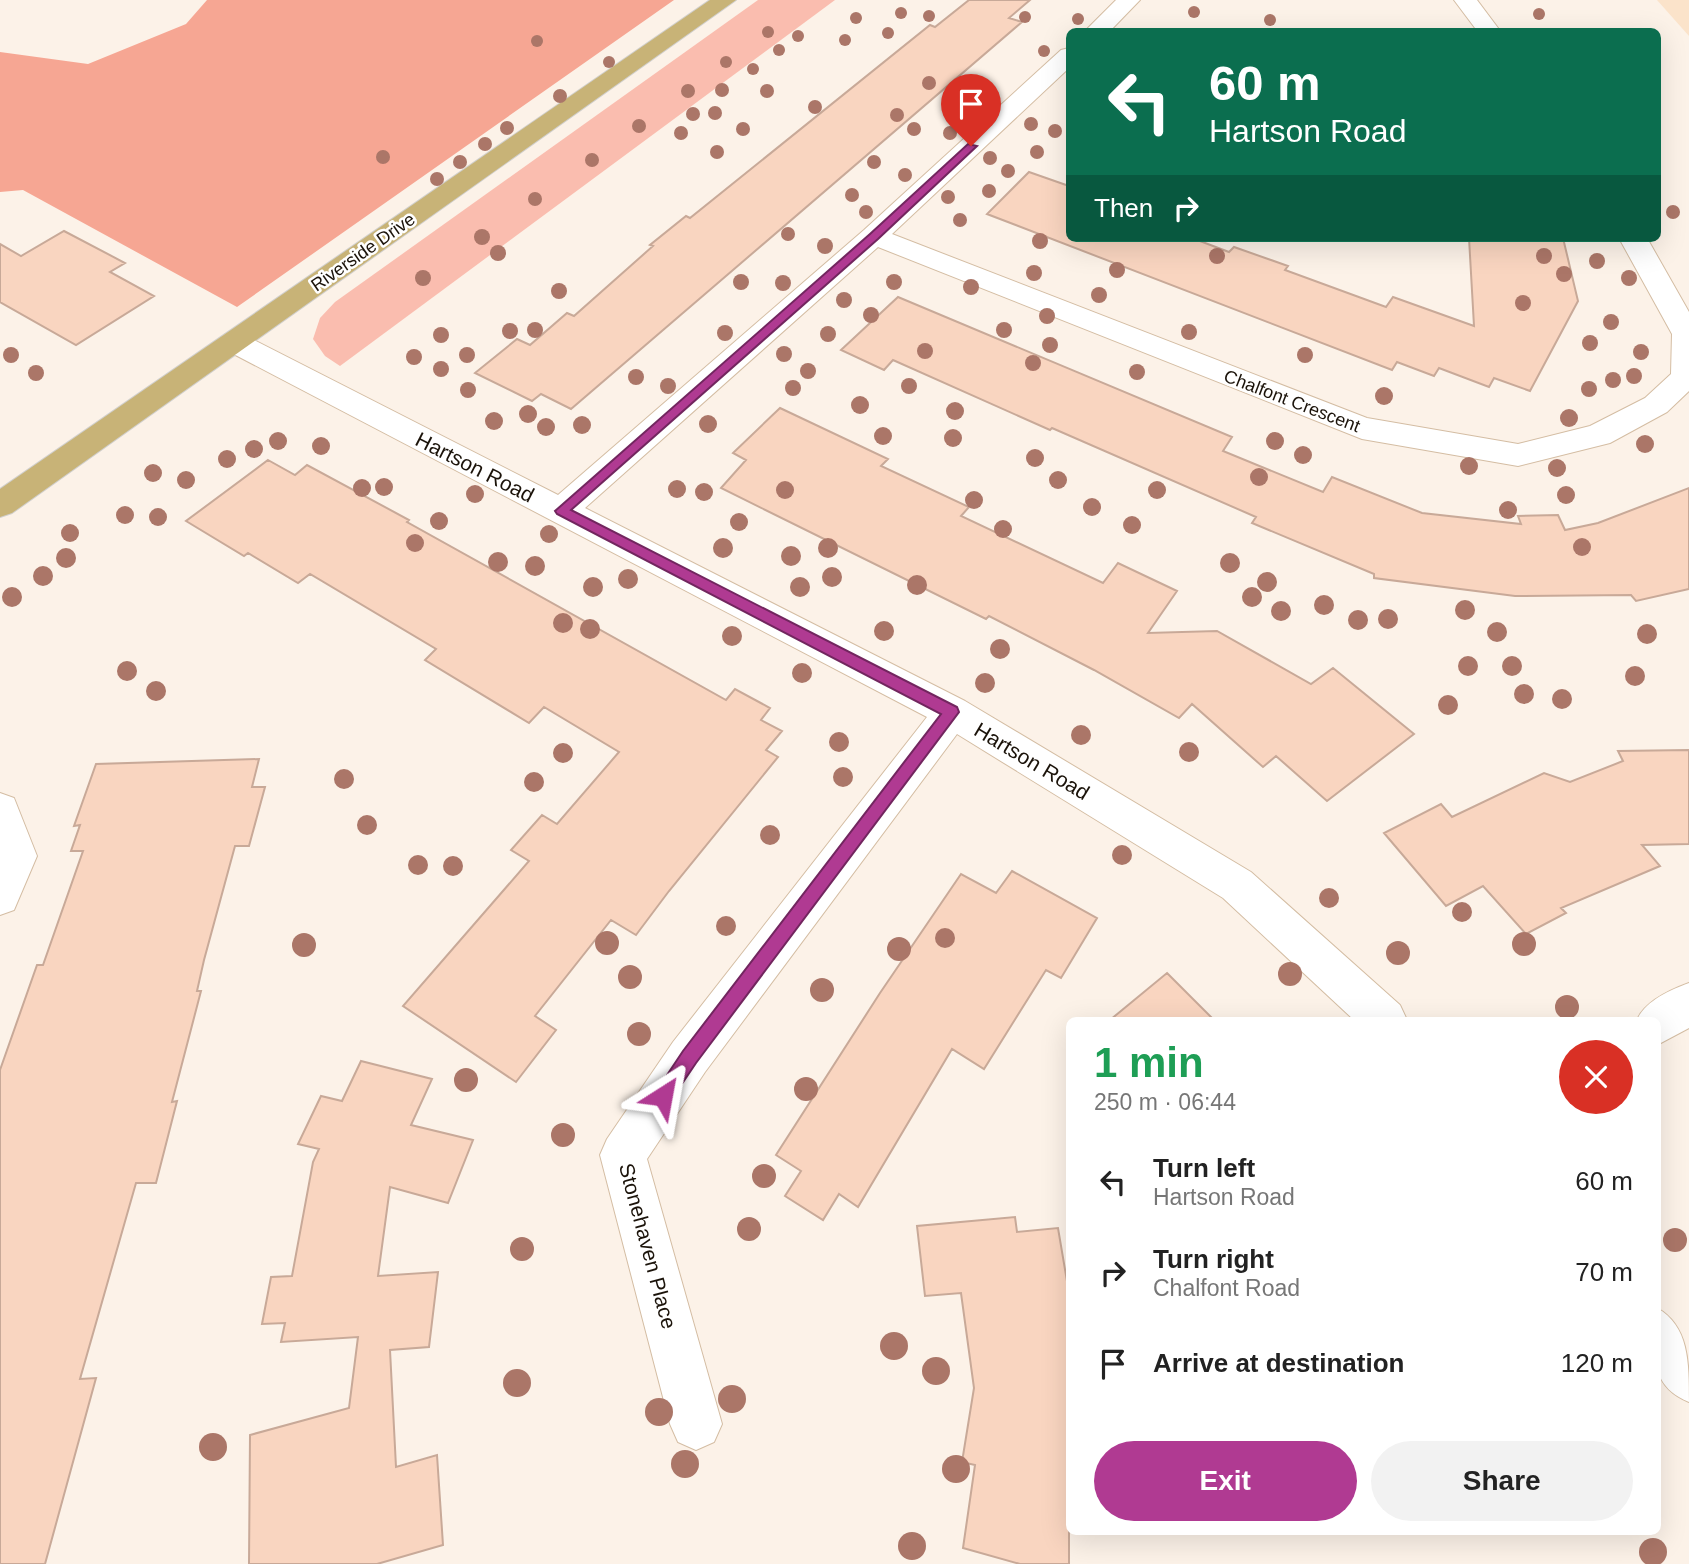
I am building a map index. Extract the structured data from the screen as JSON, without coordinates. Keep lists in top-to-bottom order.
{
  "streets": {
    "main road": ["Riverside Drive"],
    "street": ["Chalfont Crescent", "Hartson Road", "Stonehaven Place"]
  },
  "crossings": [
    ["Riverside Drive", "Hartson Road"],
    ["Hartson Road", "Stonehaven Place"]
  ],
  "page": {
    "turn": ["60 m", "Hartson Road"],
    "then": "Then",
    "heading": ["1 min", "250 m · 06:44"],
    "list": [
      {
        "name": "Turn left",
        "note": "Hartson Road",
        "value": "60 m"
      },
      {
        "name": "Turn right",
        "note": "Chalfont Road",
        "value": "70 m"
      },
      {
        "name": "Arrive at destination",
        "value": "120 m"
      }
    ],
    "buttons": ["Exit", "Share"]
  }
}
